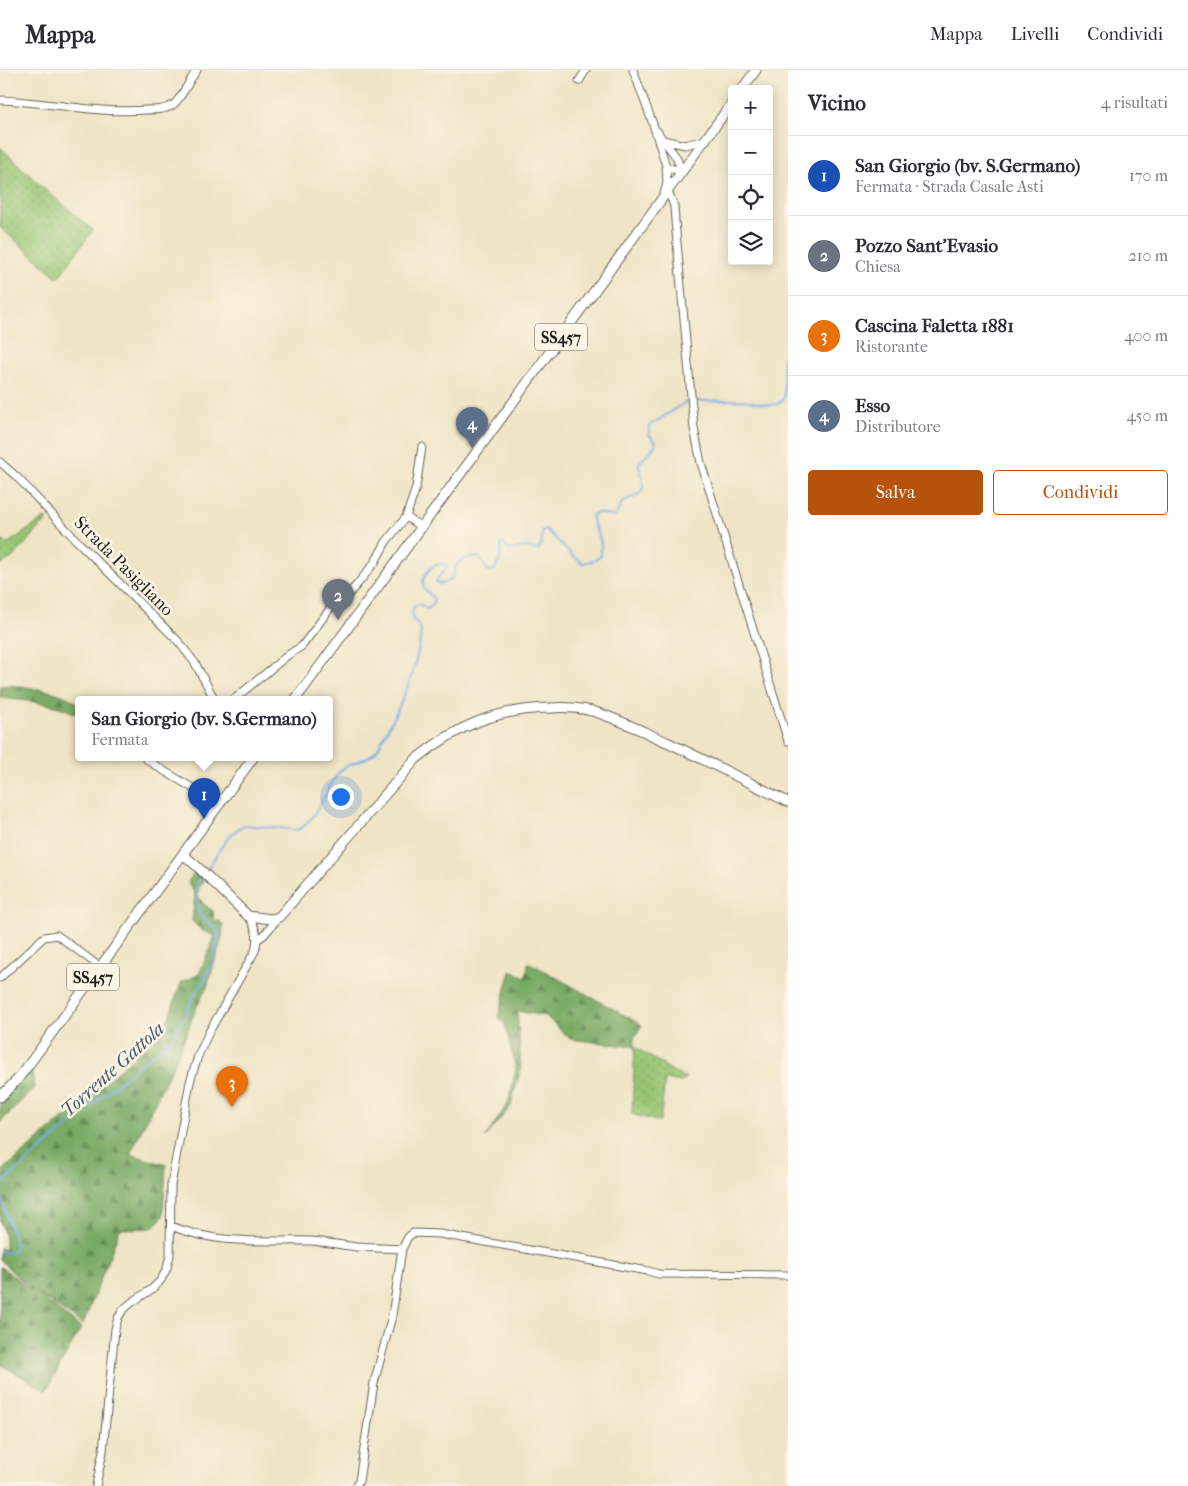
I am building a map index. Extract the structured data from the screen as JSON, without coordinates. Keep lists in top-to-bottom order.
{
  "streets": {
    "main road": ["SS457"],
    "street": ["Strada Pasigliano"]
  },
  "water": ["Torrente Gattola"],
  "page": {
    "header": "Mappa",
    "nav": ["Mappa", "Livelli", "Condividi"],
    "heading": ["Vicino", "4 risultati"],
    "map_buttons": ["+", "−"],
    "list": [
      {
        "mark": "1",
        "name": "San Giorgio (bv. S.Germano)",
        "note": "Fermata · Strada Casale Asti",
        "value": "170 m"
      },
      {
        "mark": "2",
        "name": "Pozzo Sant'Evasio",
        "note": "Chiesa",
        "value": "210 m"
      },
      {
        "mark": "3",
        "name": "Cascina Faletta 1881",
        "note": "Ristorante",
        "value": "400 m"
      },
      {
        "mark": "4",
        "name": "Esso",
        "note": "Distributore",
        "value": "450 m"
      }
    ],
    "pins": [
      "4",
      "2",
      "1",
      "3"
    ],
    "buttons": ["Salva", "Condividi"],
    "popup": ["San Giorgio (bv. S.Germano)", "Fermata"]
  }
}
